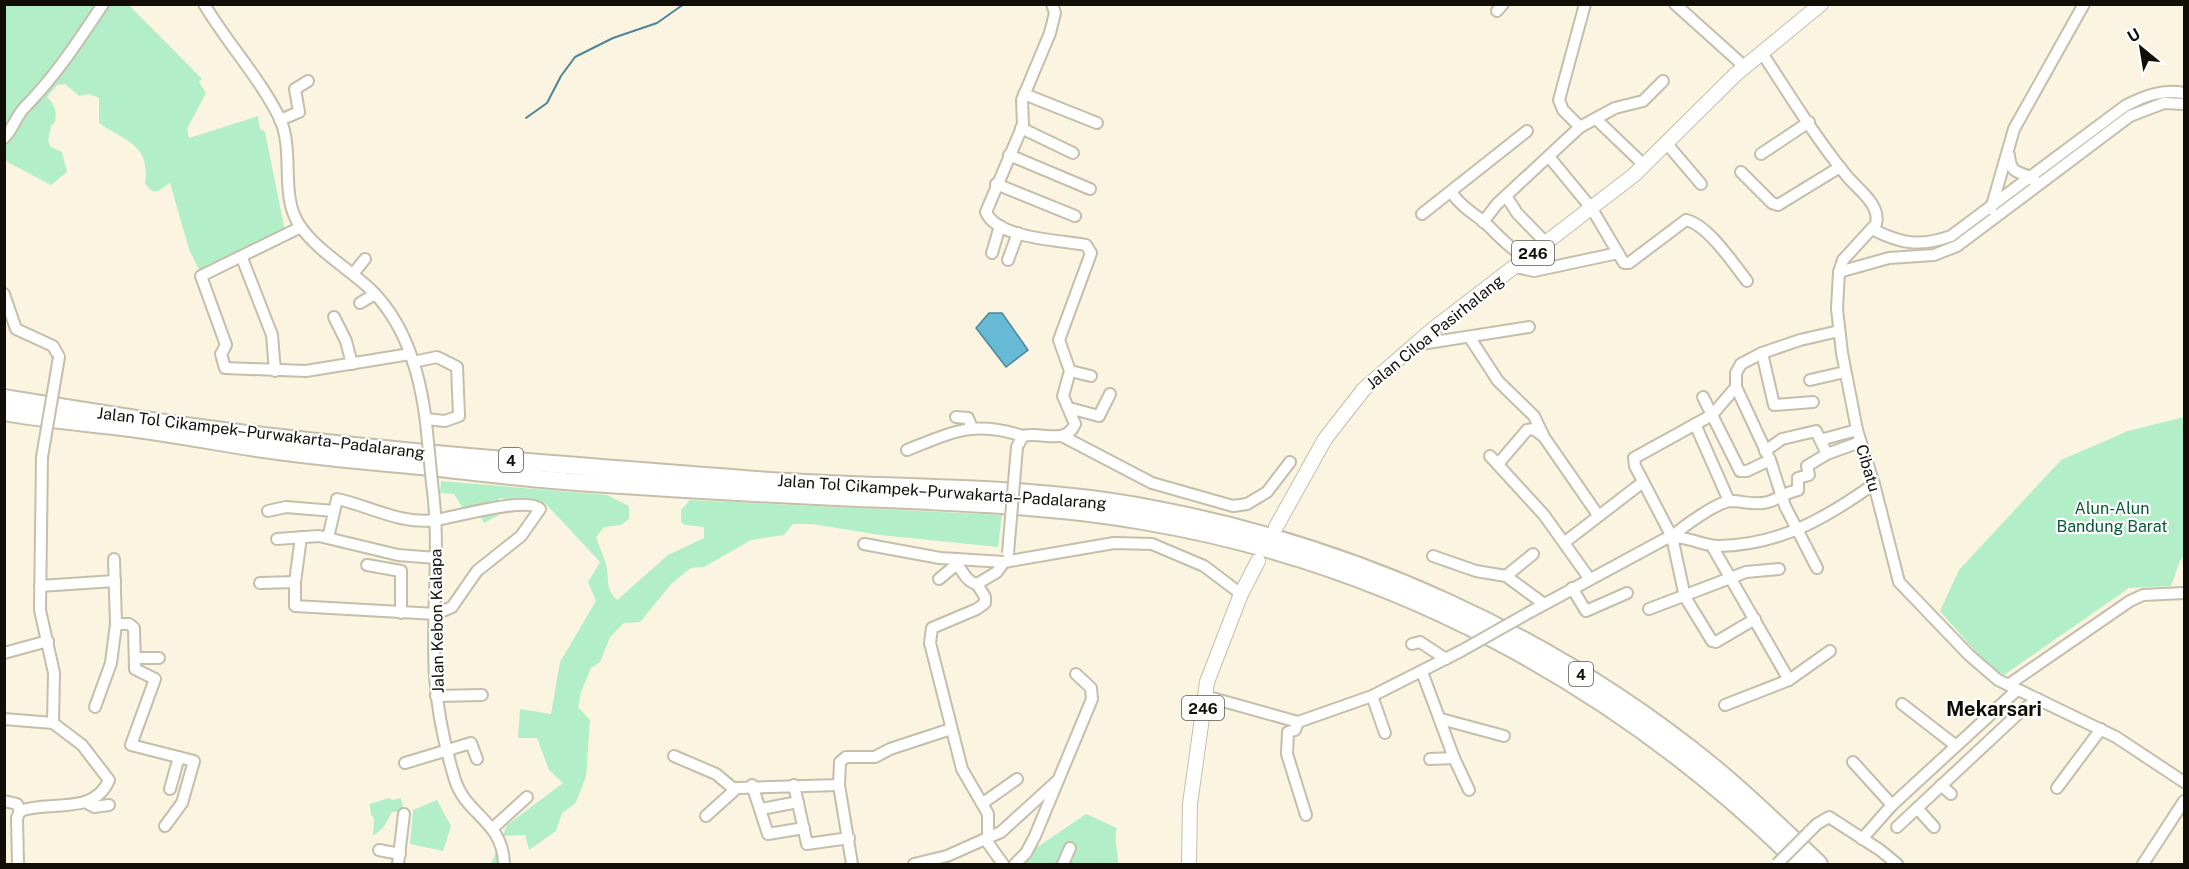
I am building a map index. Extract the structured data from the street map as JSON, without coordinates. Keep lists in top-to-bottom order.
{
  "streets": {
    "highway": ["Jalan Tol Cikampek–Purwakarta–Padalarang", "4"],
    "main road": ["246", "Jalan Ciloa Pasirhalang"],
    "street": ["Cibatu", "Jalan Kebon Kalapa"]
  },
  "districts": ["Mekarsari"],
  "parks": ["Alun-Alun Bandung Barat"],
  "north": "top left"
}
